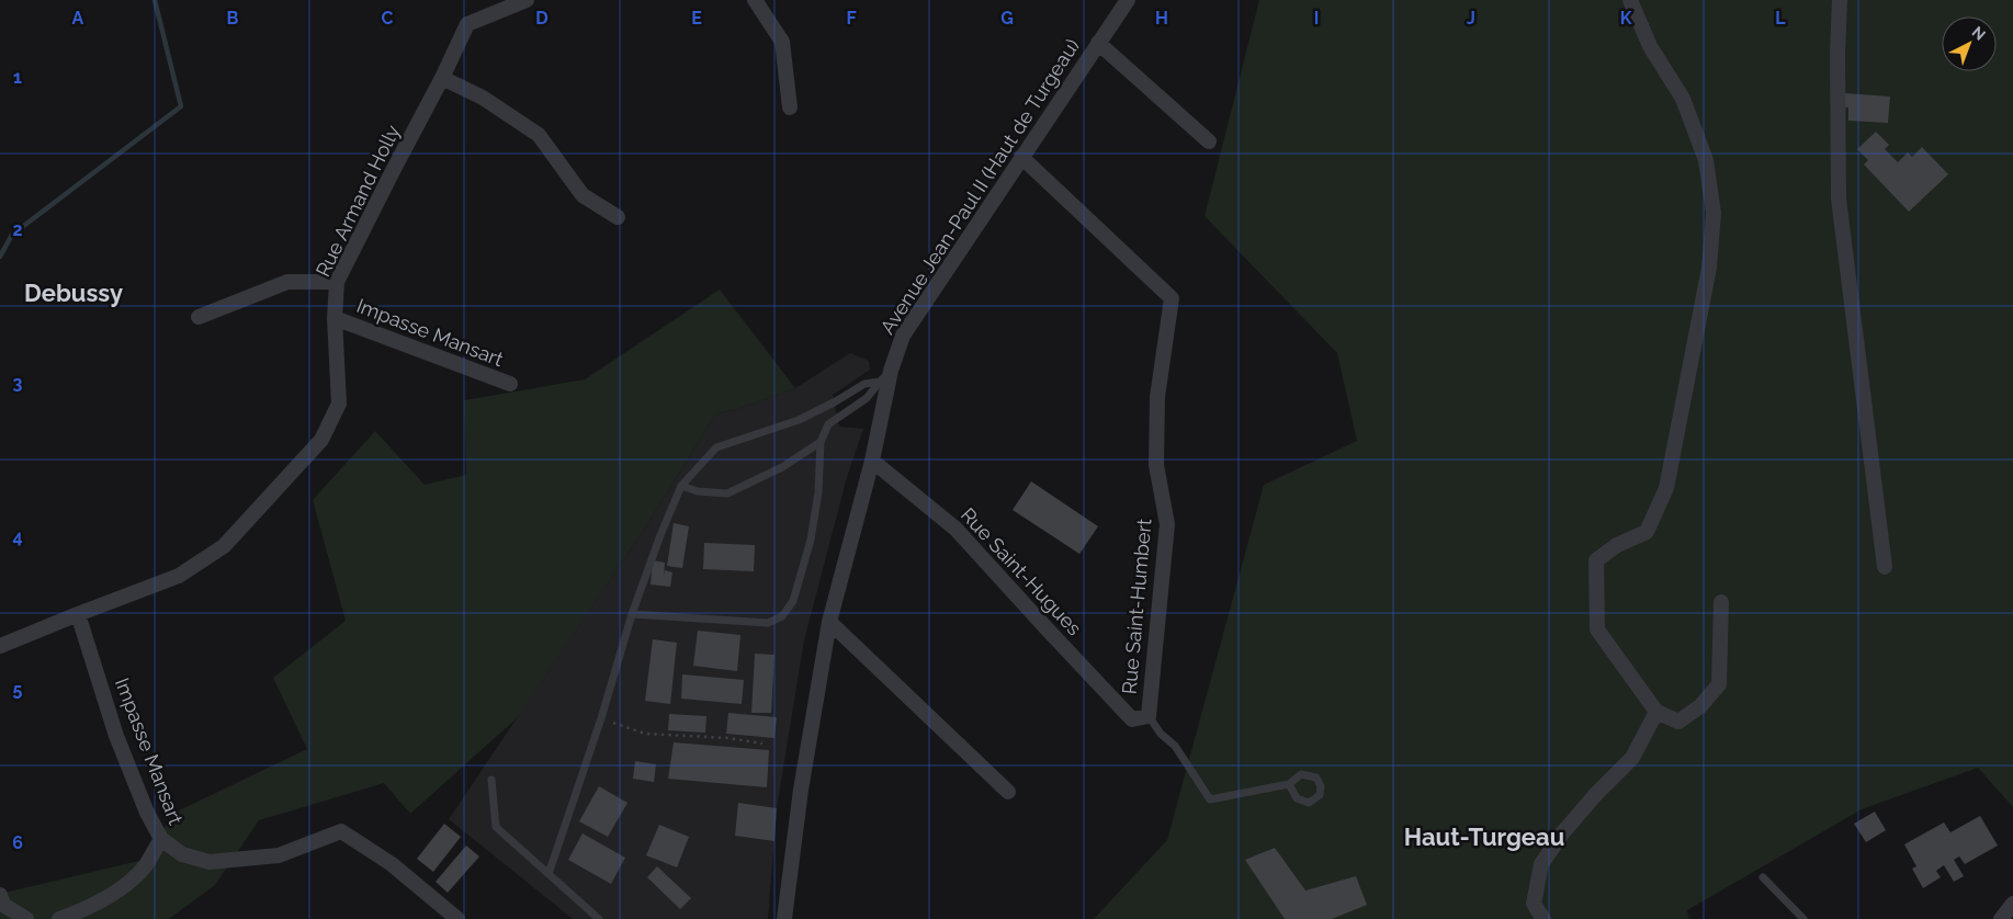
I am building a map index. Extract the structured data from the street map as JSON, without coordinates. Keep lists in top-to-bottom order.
{
  "streets": {
    "street": [
      "Avenue Jean-Paul II (Haut de Turgeau)",
      "Rue Armand Holly",
      "Impasse Mansart",
      "Rue Saint-Hugues",
      "Rue Saint-Humbert"
    ]
  },
  "crossings": [
    ["Avenue Jean-Paul II (Haut de Turgeau)", "Rue Saint-Hugues"],
    ["Avenue Jean-Paul II (Haut de Turgeau)", "Rue Saint-Humbert"],
    ["Rue Armand Holly", "Impasse Mansart"],
    ["Rue Saint-Hugues", "Rue Saint-Humbert"]
  ],
  "districts": ["Debussy", "Haut-Turgeau"],
  "north": "top right",
  "grid": {
    "columns": [
      "A",
      "B",
      "C",
      "D",
      "E",
      "F",
      "G",
      "H",
      "I",
      "J",
      "K",
      "L"
    ],
    "rows": [
      "1",
      "2",
      "3",
      "4",
      "5",
      "6"
    ]
  }
}
